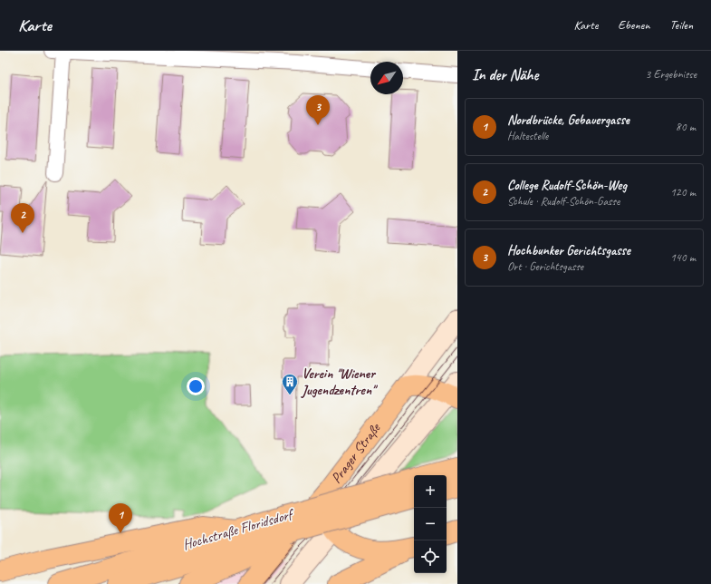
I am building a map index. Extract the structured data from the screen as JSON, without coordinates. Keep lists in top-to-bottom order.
{
  "streets": {
    "main road": ["Prager Straße", "Hochstraße Floridsdorf"]
  },
  "places": {
    "building": ["Verein \"Wiener Jugendzentren\""]
  },
  "north": "bottom left",
  "page": {
    "header": "Karte",
    "nav": ["Karte", "Ebenen", "Teilen"],
    "heading": ["In der Nähe", "3 Ergebnisse"],
    "pins": ["3", "2", "1"],
    "list": [
      {
        "mark": "1",
        "name": "Nordbrücke, Gebauergasse",
        "note": "Haltestelle",
        "value": "80 m"
      },
      {
        "mark": "2",
        "name": "College Rudolf-Schön-Weg",
        "note": "Schule · Rudolf-Schön-Gasse",
        "value": "120 m"
      },
      {
        "mark": "3",
        "name": "Hochbunker Gerichtsgasse",
        "note": "Ort · Gerichtsgasse",
        "value": "140 m"
      }
    ],
    "map_buttons": ["+", "−"]
  }
}
